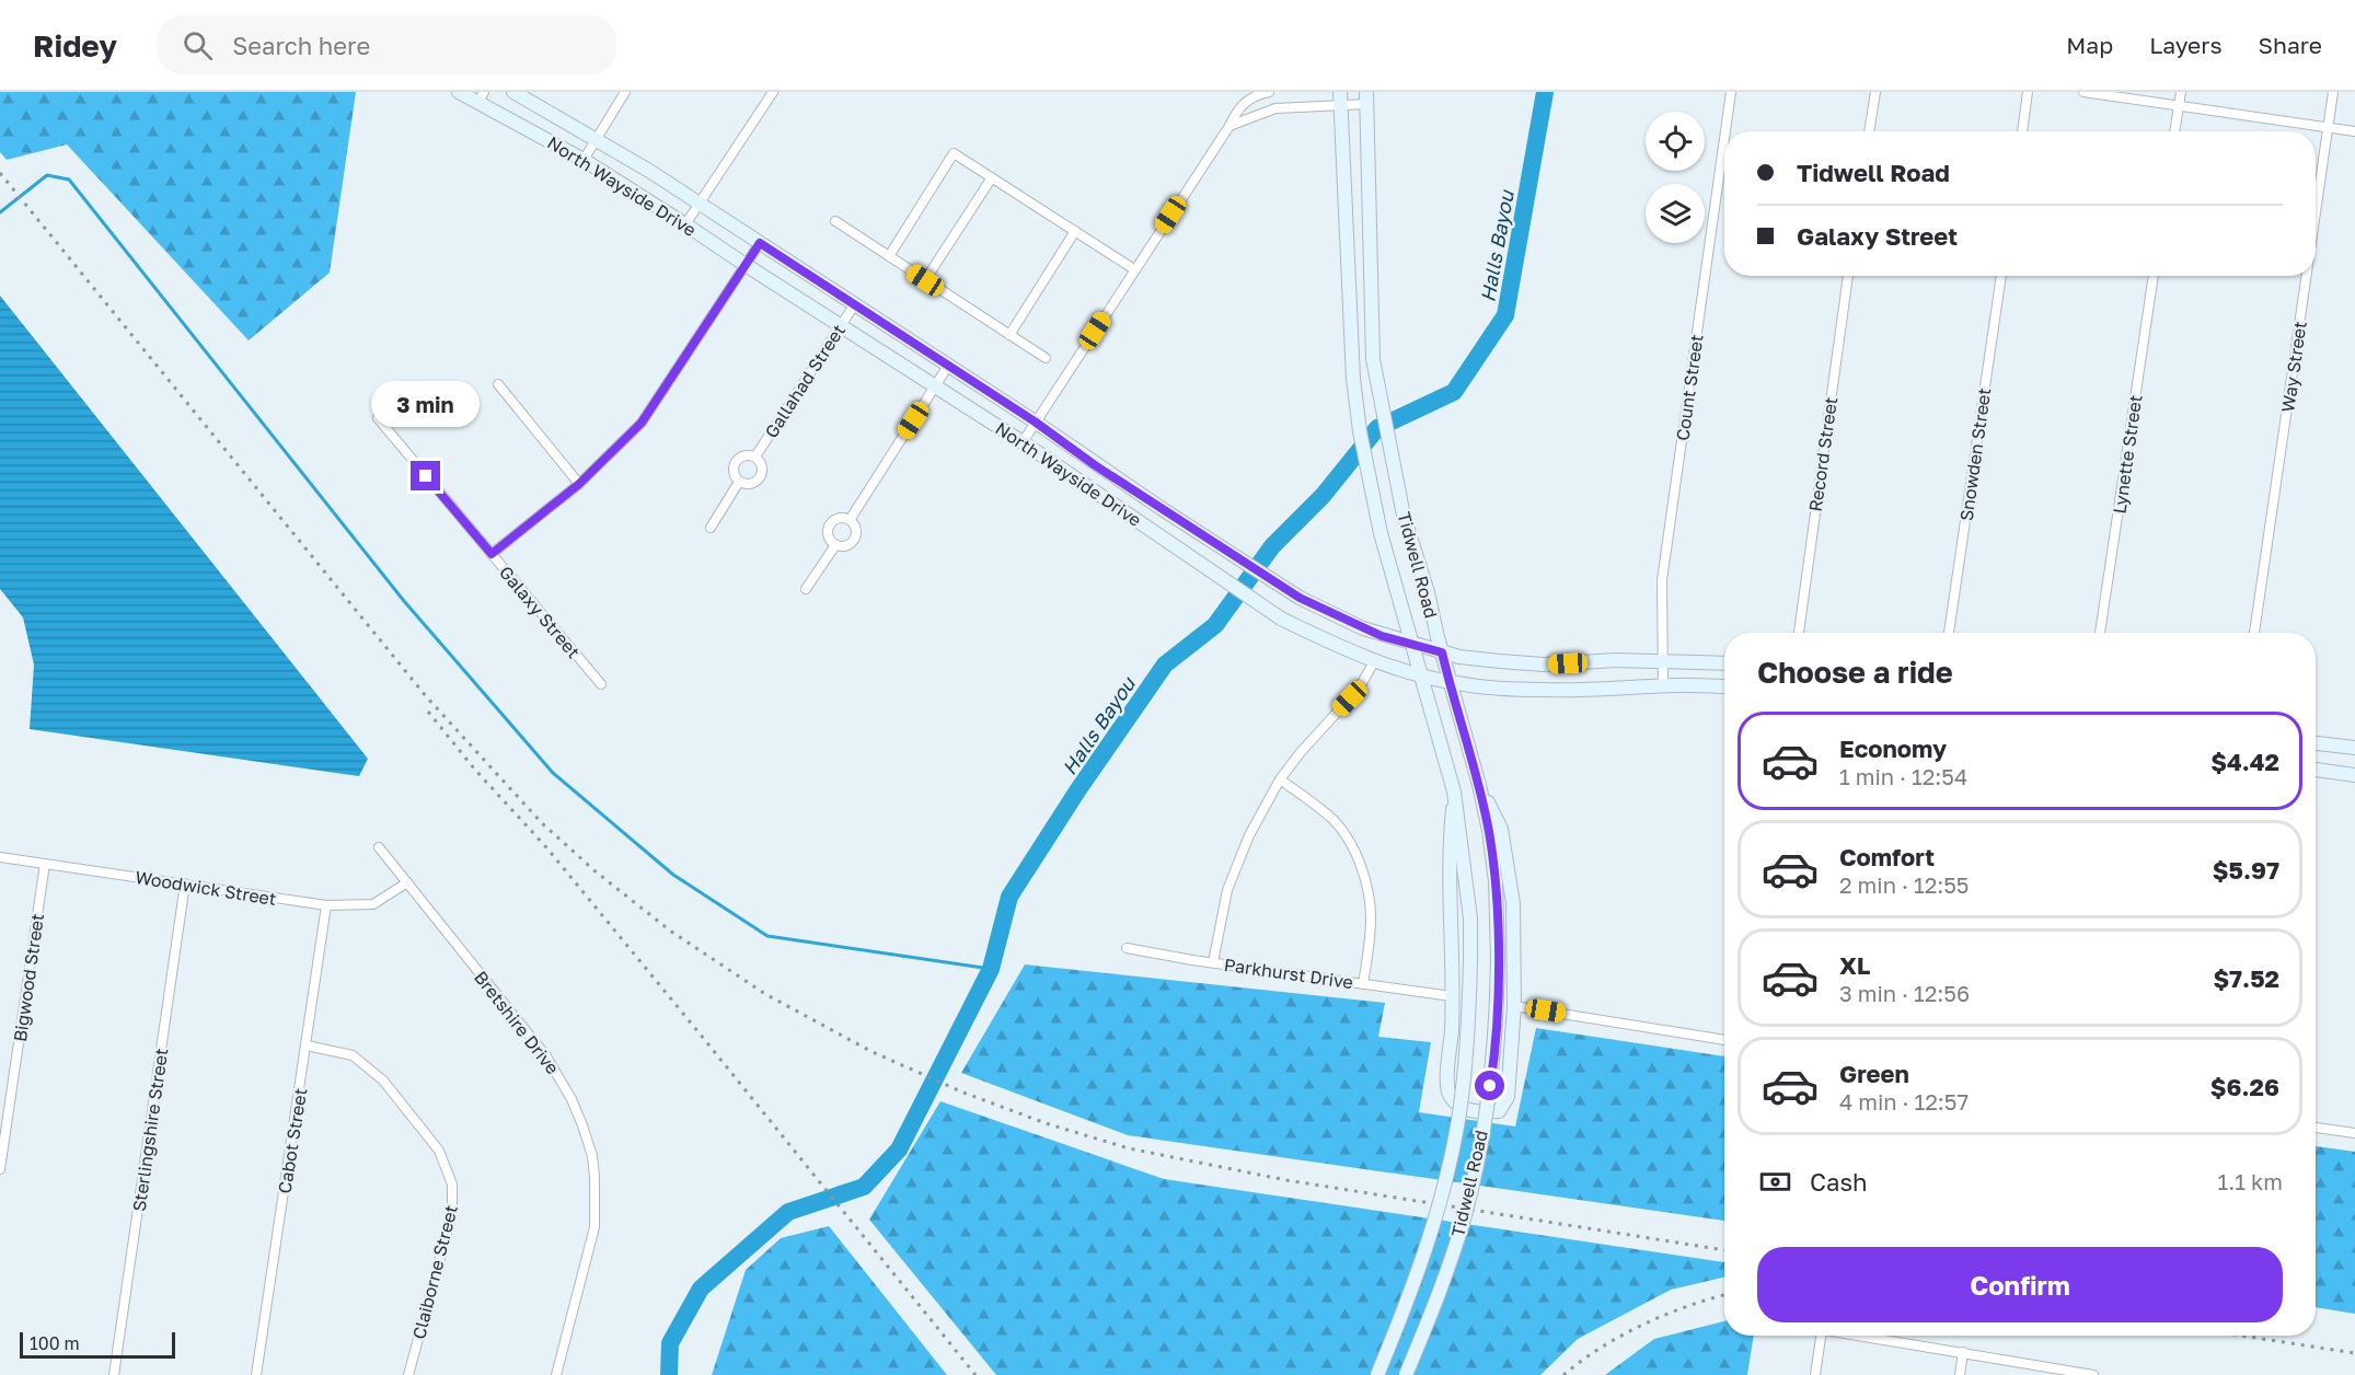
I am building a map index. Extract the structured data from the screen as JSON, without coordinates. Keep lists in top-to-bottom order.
{
  "streets": {
    "main road": ["North Wayside Drive", "Tidwell Road"],
    "street": [
      "Way Street",
      "Gallahad Street",
      "Count Street",
      "Record Street",
      "Snowden Street",
      "Lynette Street",
      "Galaxy Street",
      "Woodwick Street",
      "Parkhurst Drive",
      "Bigwood Street",
      "Bretshire Drive",
      "Sterlingshire Street",
      "Cabot Street",
      "Claiborne Street"
    ]
  },
  "crossings": [
    ["North Wayside Drive", "Gallahad Street"],
    ["North Wayside Drive", "Count Street"],
    ["North Wayside Drive", "Tidwell Road"],
    ["Woodwick Street", "Bigwood Street"],
    ["Woodwick Street", "Bretshire Drive"],
    ["Woodwick Street", "Sterlingshire Street"],
    ["Woodwick Street", "Cabot Street"],
    ["Cabot Street", "Claiborne Street"]
  ],
  "water": ["Halls Bayou"],
  "scale_bar": "100 m",
  "page": {
    "header": "Ridey",
    "search": "Search here",
    "nav": ["Map", "Layers", "Share"],
    "banner": ["Tidwell Road", "Galaxy Street"],
    "bubble": "3 min",
    "heading": "Choose a ride",
    "list": [
      {
        "name": "Economy",
        "note": "1 min · 12:54",
        "value": "$4.42"
      },
      {
        "name": "Comfort",
        "note": "2 min · 12:55",
        "value": "$5.97"
      },
      {
        "name": "XL",
        "note": "3 min · 12:56",
        "value": "$7.52"
      },
      {
        "name": "Green",
        "note": "4 min · 12:57",
        "value": "$6.26"
      }
    ],
    "pay": ["Cash", "1.1 km"],
    "buttons": "Confirm",
    "scale": "100 m"
  }
}
